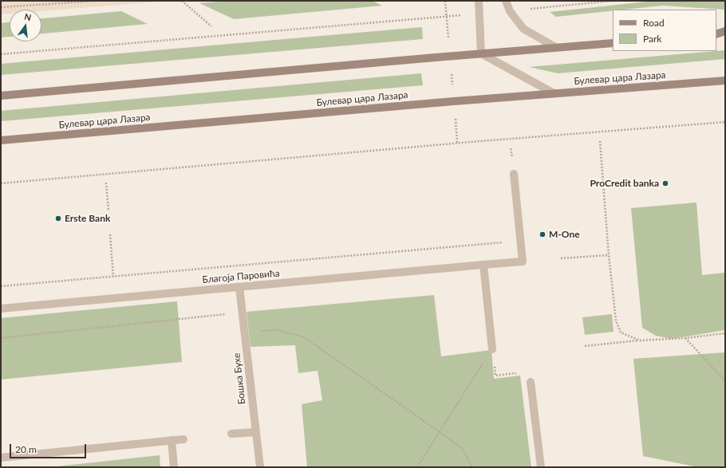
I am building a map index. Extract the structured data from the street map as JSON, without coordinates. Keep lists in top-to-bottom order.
{
  "streets": {
    "main road": ["Булевар цара Лазара"],
    "street": ["Благоја Паровића", "Бошка Бухе"]
  },
  "crossings": [
    ["Благоја Паровића", "Бошка Бухе"]
  ],
  "places": ["ProCredit banka", "Erste Bank", "M-One"],
  "legend": ["Road", "Park"],
  "scale_bar": "20 m",
  "north": "top"
}
